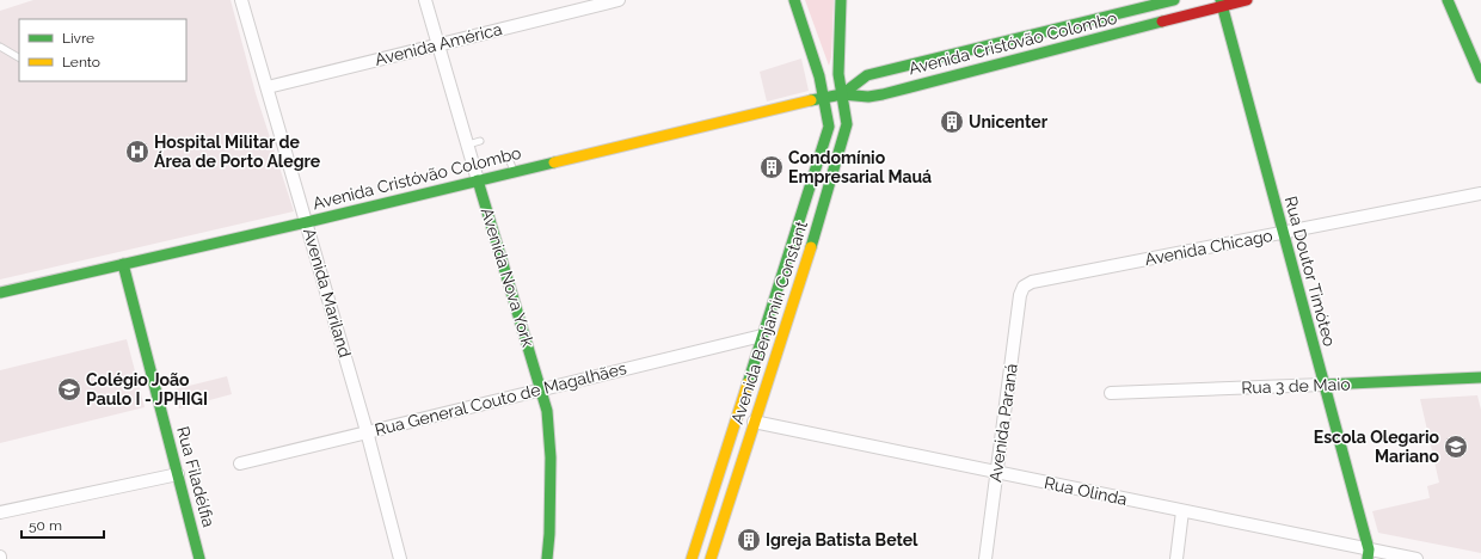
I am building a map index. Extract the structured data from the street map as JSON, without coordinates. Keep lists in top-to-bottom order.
{
  "streets": {
    "main road": [
      "Avenida Cristóvão Colombo",
      "Rua Doutor Timóteo",
      "Avenida Nova York",
      "Avenida Benjamin Constant",
      "Rua 3 de Maio",
      "Rua Filadélfia"
    ],
    "street": [
      "Avenida América",
      "Avenida Chicago",
      "Avenida Mariland",
      "Rua General Couto de Magalhães",
      "Avenida Paraná",
      "Rua Olinda"
    ]
  },
  "crossings": [
    ["Avenida Cristóvão Colombo", "Rua Doutor Timóteo"],
    ["Avenida Cristóvão Colombo", "Avenida Nova York"],
    ["Avenida Cristóvão Colombo", "Avenida Mariland"],
    ["Avenida Cristóvão Colombo", "Avenida Benjamin Constant"],
    ["Avenida Cristóvão Colombo", "Rua Filadélfia"],
    ["Avenida América", "Avenida Nova York"],
    ["Avenida América", "Avenida Mariland"],
    ["Avenida Chicago", "Rua Doutor Timóteo"],
    ["Avenida Chicago", "Avenida Paraná"],
    ["Rua Doutor Timóteo", "Rua 3 de Maio"],
    ["Rua Doutor Timóteo", "Rua Olinda"],
    ["Avenida Nova York", "Rua General Couto de Magalhães"],
    ["Avenida Mariland", "Rua General Couto de Magalhães"],
    ["Avenida Benjamin Constant", "Rua General Couto de Magalhães"],
    ["Avenida Benjamin Constant", "Rua Olinda"],
    ["Avenida Paraná", "Rua Olinda"]
  ],
  "places": {
    "building": ["Unicenter", "Condomínio Empresarial Mauá", "Igreja Batista Betel"],
    "hospital": ["Hospital Militar de Área de Porto Alegre"],
    "school or university": ["Colégio João Paulo I - JPHIGI", "Escola Olegario Mariano"]
  },
  "legend": ["Livre", "Lento"],
  "scale_bar": "50 m"
}
